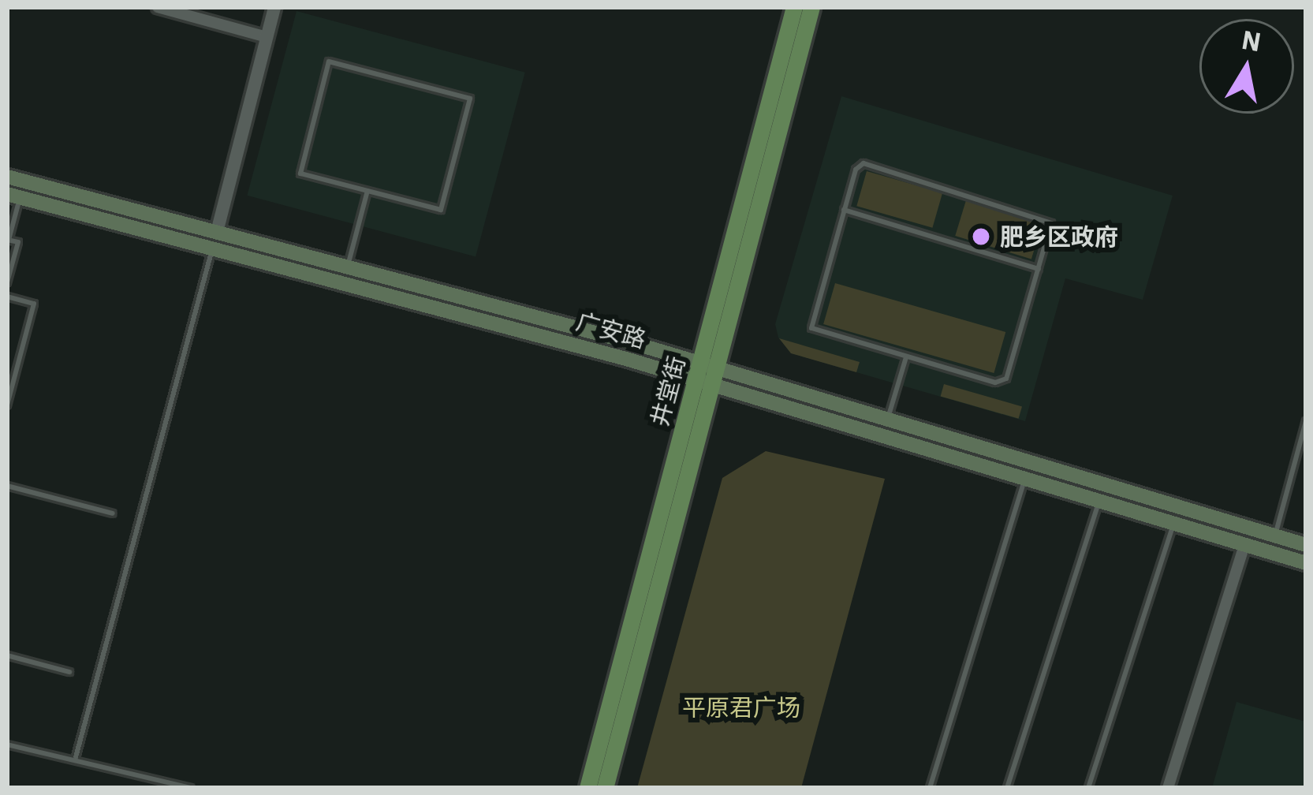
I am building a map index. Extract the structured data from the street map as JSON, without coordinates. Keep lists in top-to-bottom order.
{
  "streets": {
    "main road": ["广安路", "井堂街"]
  },
  "crossings": [
    ["广安路", "井堂街"]
  ],
  "parks": ["平原君广场"],
  "places": ["肥乡区政府"],
  "north": "top"
}
